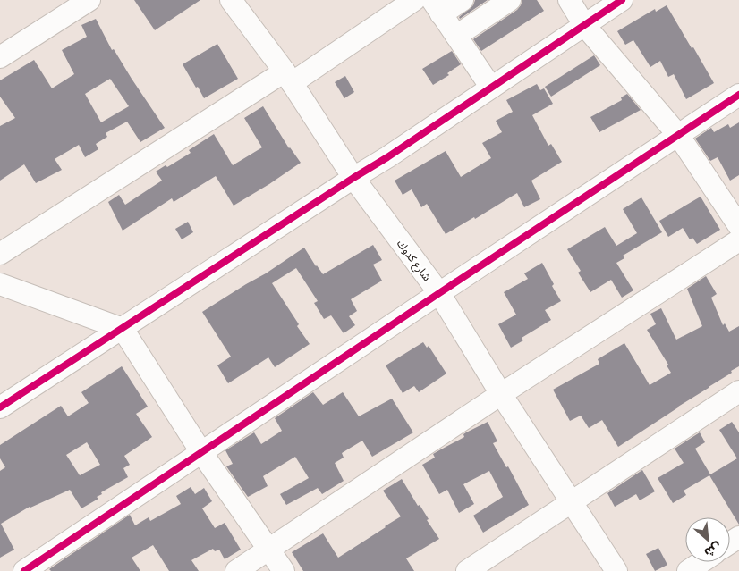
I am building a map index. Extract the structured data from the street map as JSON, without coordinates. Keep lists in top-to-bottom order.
{
  "streets": {
    "street": ["شارع كدوك"]
  },
  "north": "bottom right"
}
